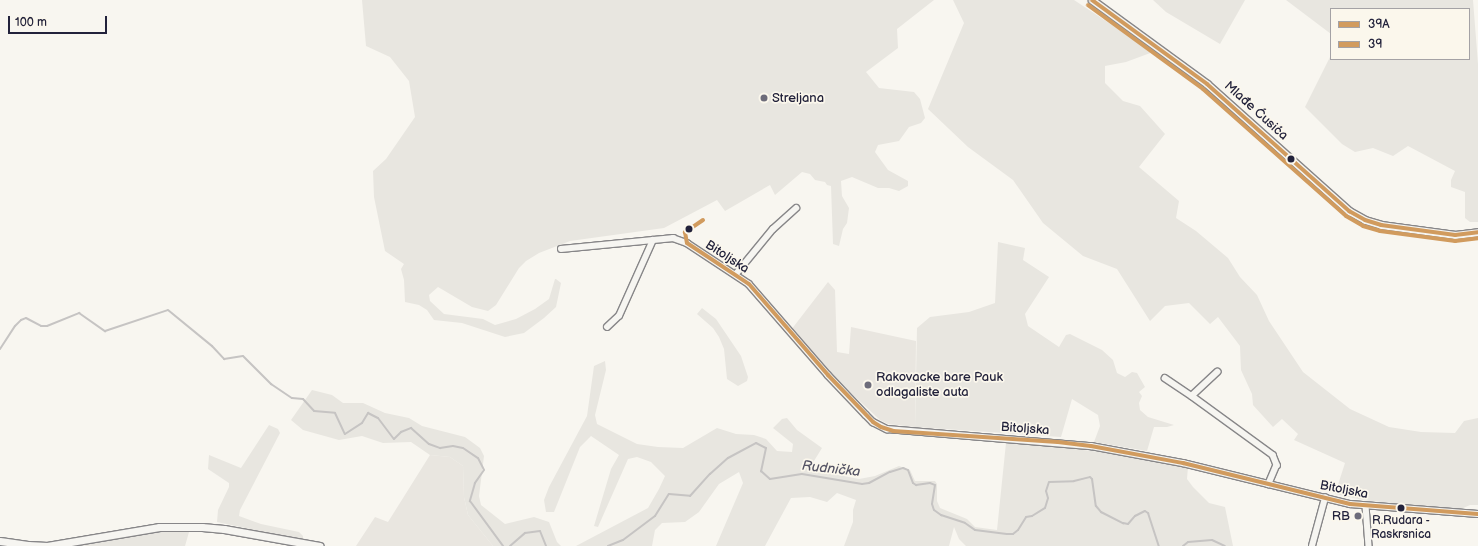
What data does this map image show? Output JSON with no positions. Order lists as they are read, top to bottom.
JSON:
{
  "streets": {
    "street": ["Mlađe Ćusića", "Bitoljska"]
  },
  "water": ["Rudnička"],
  "places": [
    "Streljana",
    "Rakovacke bare Pauk odlagaliste auta",
    "R.Rudara - Raskrsnica",
    "RB"
  ],
  "lines": ["transit line 39A", "transit line 39"],
  "legend": ["39A", "39"],
  "scale_bar": "100 m"
}
